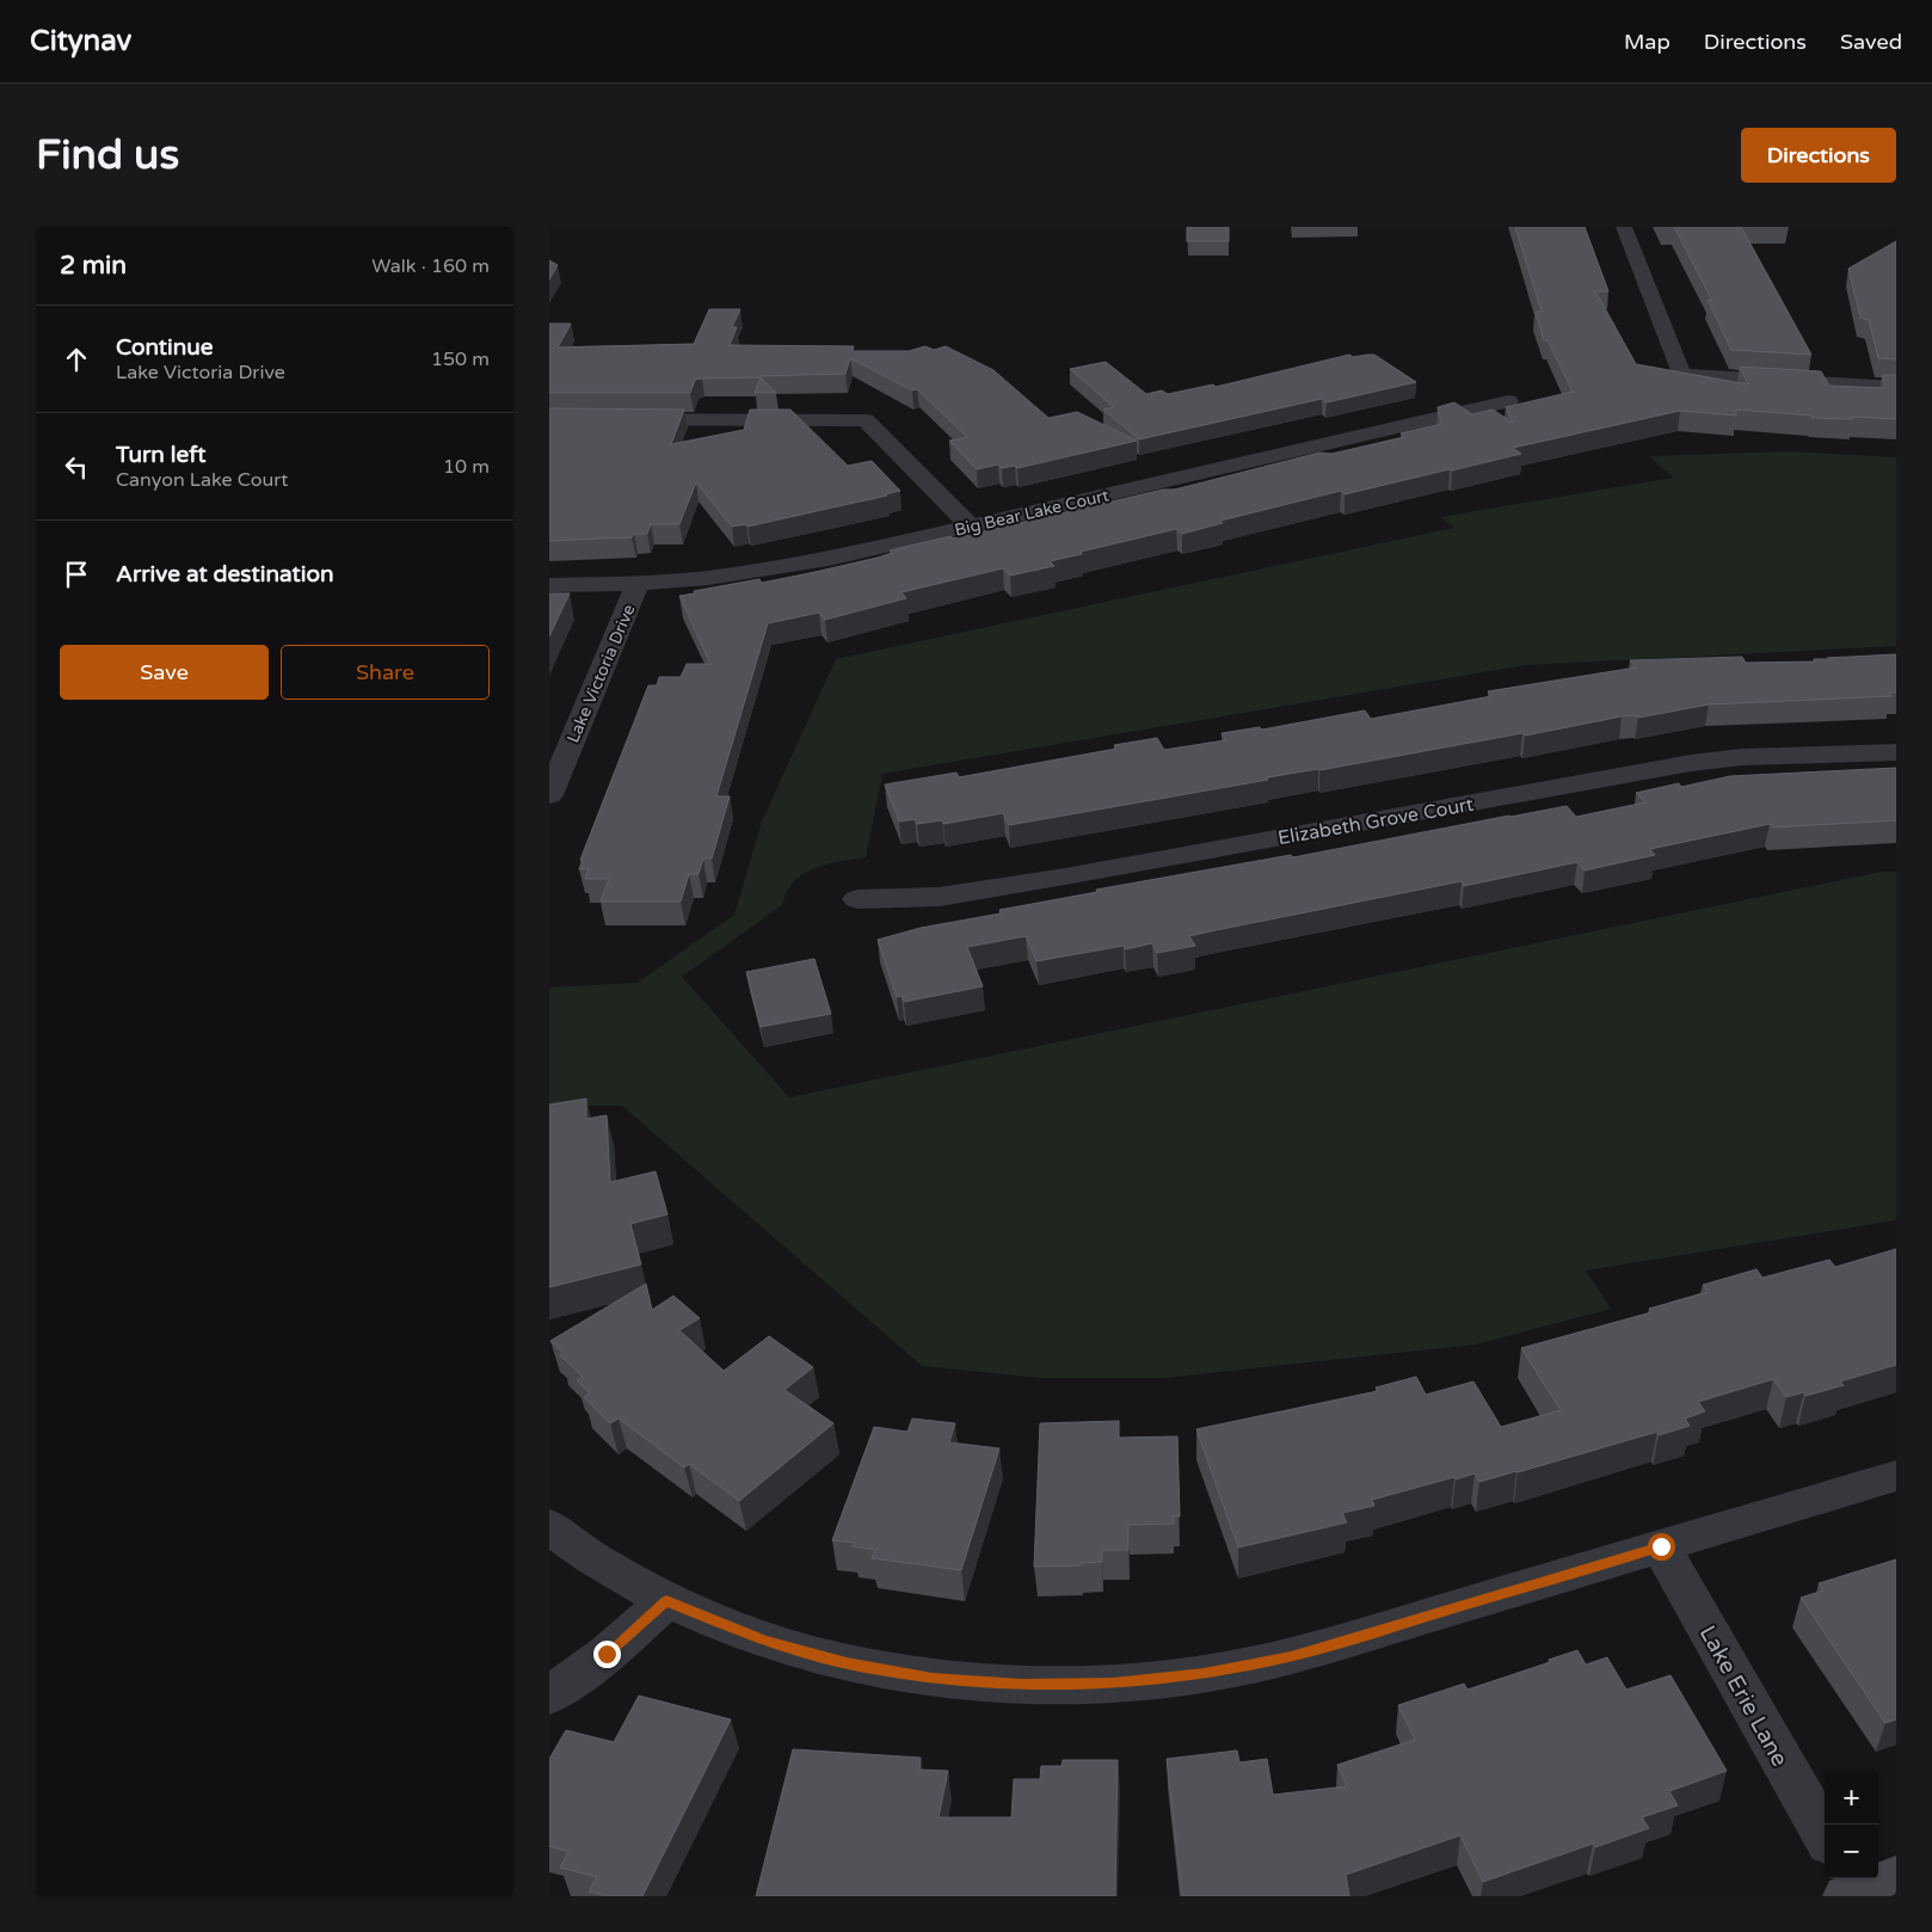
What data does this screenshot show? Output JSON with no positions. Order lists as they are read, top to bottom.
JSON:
{
  "streets": {
    "street": [
      "Big Bear Lake Court",
      "Lake Victoria Drive",
      "Elizabeth Grove Court",
      "Lake Erie Lane"
    ]
  },
  "crossings": [
    ["Big Bear Lake Court", "Lake Victoria Drive"]
  ],
  "page": {
    "header": "Citynav",
    "nav": ["Map", "Directions", "Saved"],
    "buttons": [
      "Directions",
      ["Save", "Share"]
    ],
    "title": "Find us",
    "heading": ["2 min", "Walk · 160 m"],
    "list": [
      ["Continue", "Lake Victoria Drive", "150 m"],
      ["Turn left", "Canyon Lake Court", "10 m"],
      "Arrive at destination"
    ],
    "map_buttons": ["+", "−"]
  }
}
